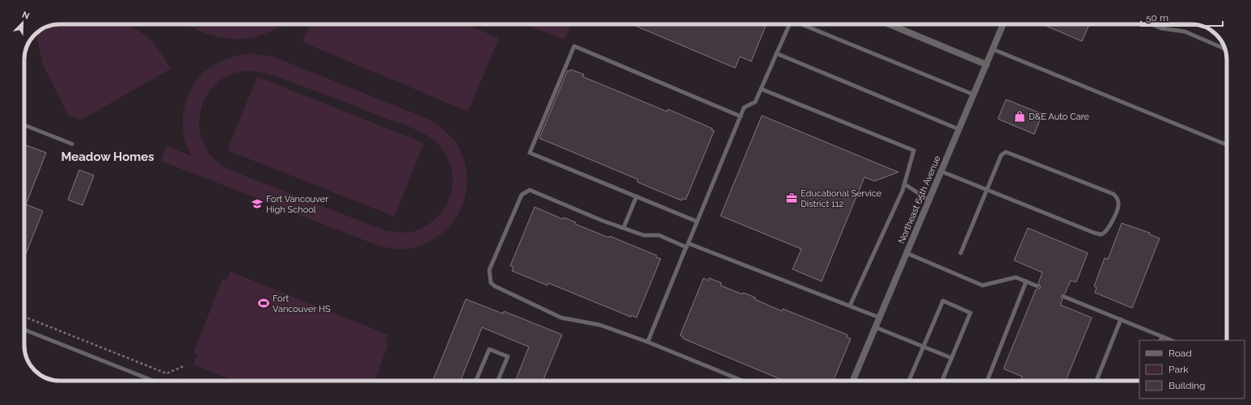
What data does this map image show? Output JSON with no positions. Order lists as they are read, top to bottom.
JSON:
{
  "streets": {
    "street": ["Northeast 65th Avenue"]
  },
  "districts": ["Meadow Homes"],
  "places": {
    "shop": ["D&E Auto Care"],
    "office": ["Educational Service District 112"],
    "school or university": ["Fort Vancouver High School"],
    "sports": ["Fort Vancouver HS"]
  },
  "legend": ["Road", "Park", "Building"],
  "scale_bar": "50 m",
  "north": "top right"
}
